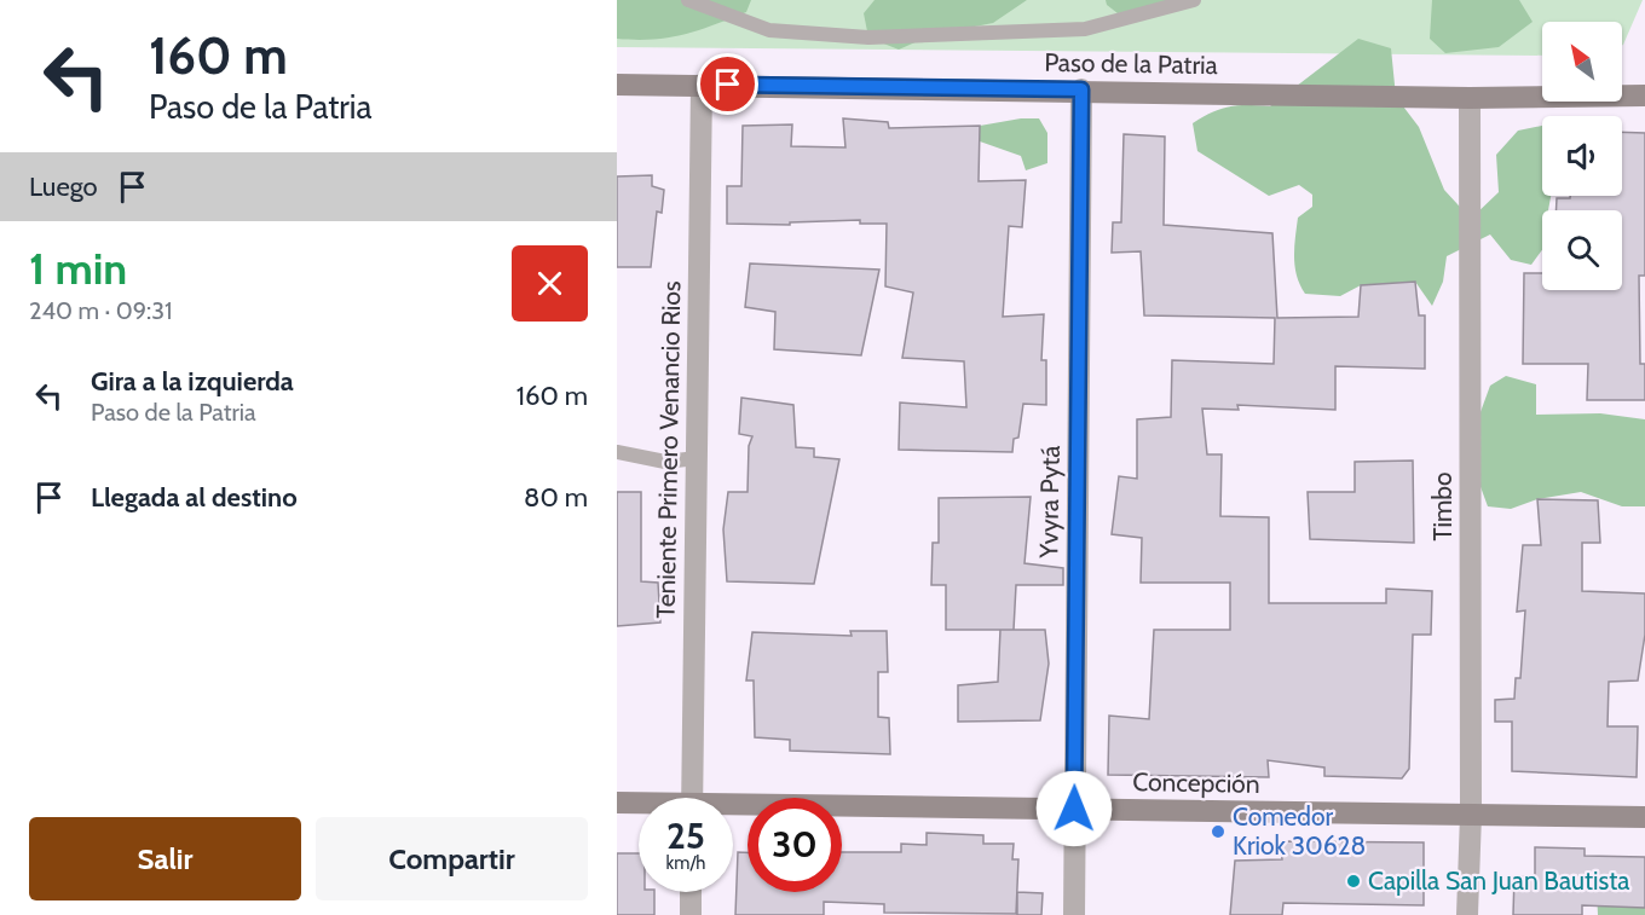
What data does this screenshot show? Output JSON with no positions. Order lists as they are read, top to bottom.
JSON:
{
  "streets": {
    "street": [
      "Paso de la Patria",
      "Teniente Primero Venancio Rios",
      "Yvyra Pytá",
      "Timbo",
      "Concepción"
    ]
  },
  "crossings": [
    ["Paso de la Patria", "Teniente Primero Venancio Rios"],
    ["Paso de la Patria", "Yvyra Pytá"],
    ["Paso de la Patria", "Timbo"],
    ["Yvyra Pytá", "Concepción"],
    ["Timbo", "Concepción"]
  ],
  "places": ["Comedor Kriok 30628", "Capilla San Juan Bautista"],
  "north": "top left",
  "page": {
    "turn": ["160 m", "Paso de la Patria"],
    "then": "Luego",
    "heading": ["1 min", "240 m · 09:31"],
    "list": [
      {
        "name": "Gira a la izquierda",
        "note": "Paso de la Patria",
        "value": "160 m"
      },
      {
        "name": "Llegada al destino",
        "value": "80 m"
      }
    ],
    "speed": "25 km/h",
    "limit": "30",
    "buttons": ["Salir", "Compartir"]
  }
}
